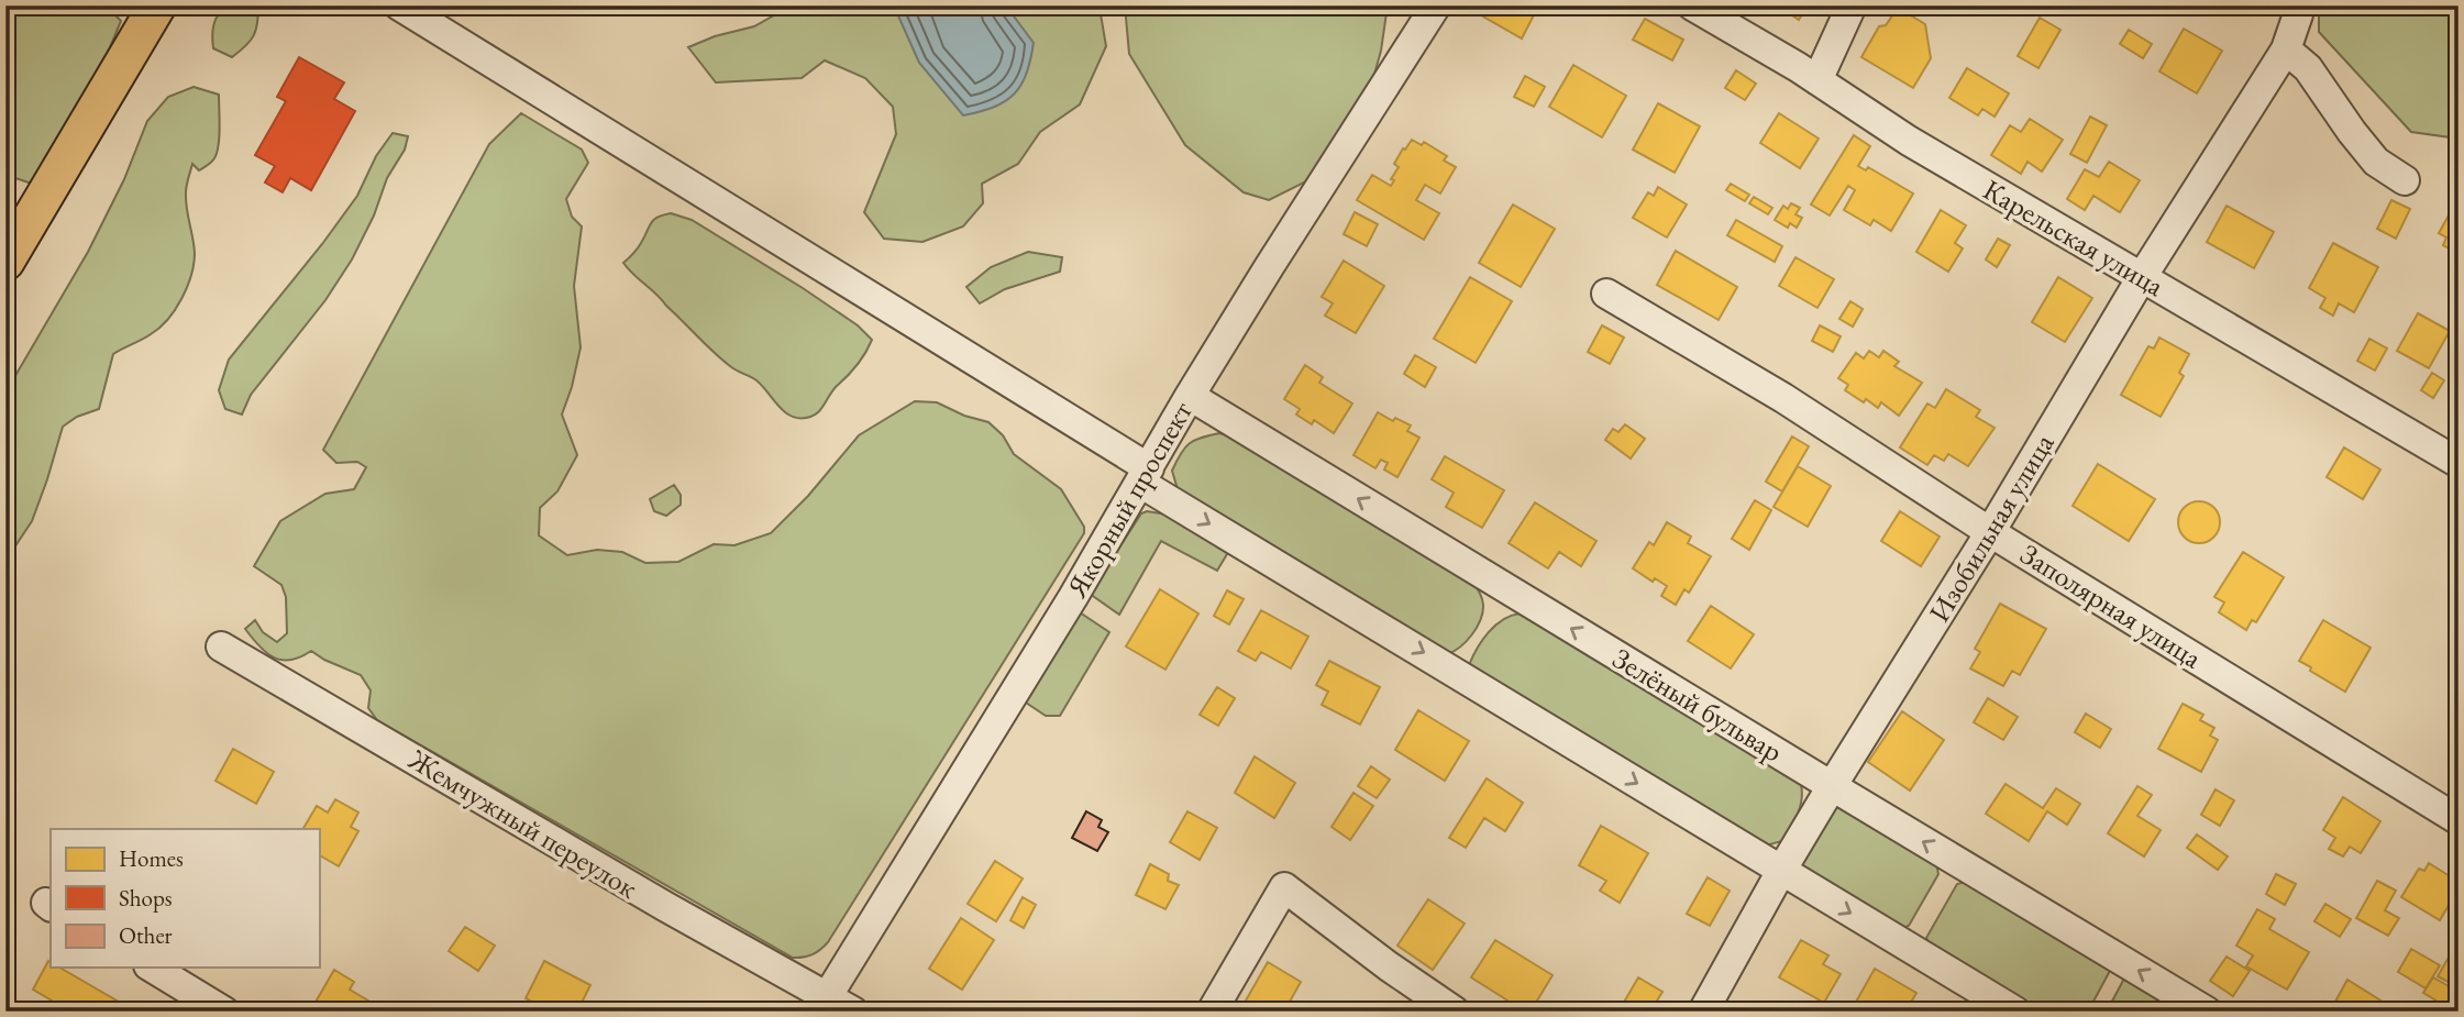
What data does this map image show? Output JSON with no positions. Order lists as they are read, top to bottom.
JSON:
{
  "streets": {
    "street": [
      "Карельская улица",
      "Якорный проспект",
      "Изобильная улица",
      "Заполярная улица",
      "Зелёный бульвар",
      "Жемчужный переулок"
    ]
  },
  "crossings": [
    ["Карельская улица", "Изобильная улица"],
    ["Якорный проспект", "Зелёный бульвар"],
    ["Якорный проспект", "Жемчужный переулок"],
    ["Изобильная улица", "Заполярная улица"],
    ["Изобильная улица", "Зелёный бульвар"]
  ],
  "legend": ["Homes", "Shops", "Other"]
}
